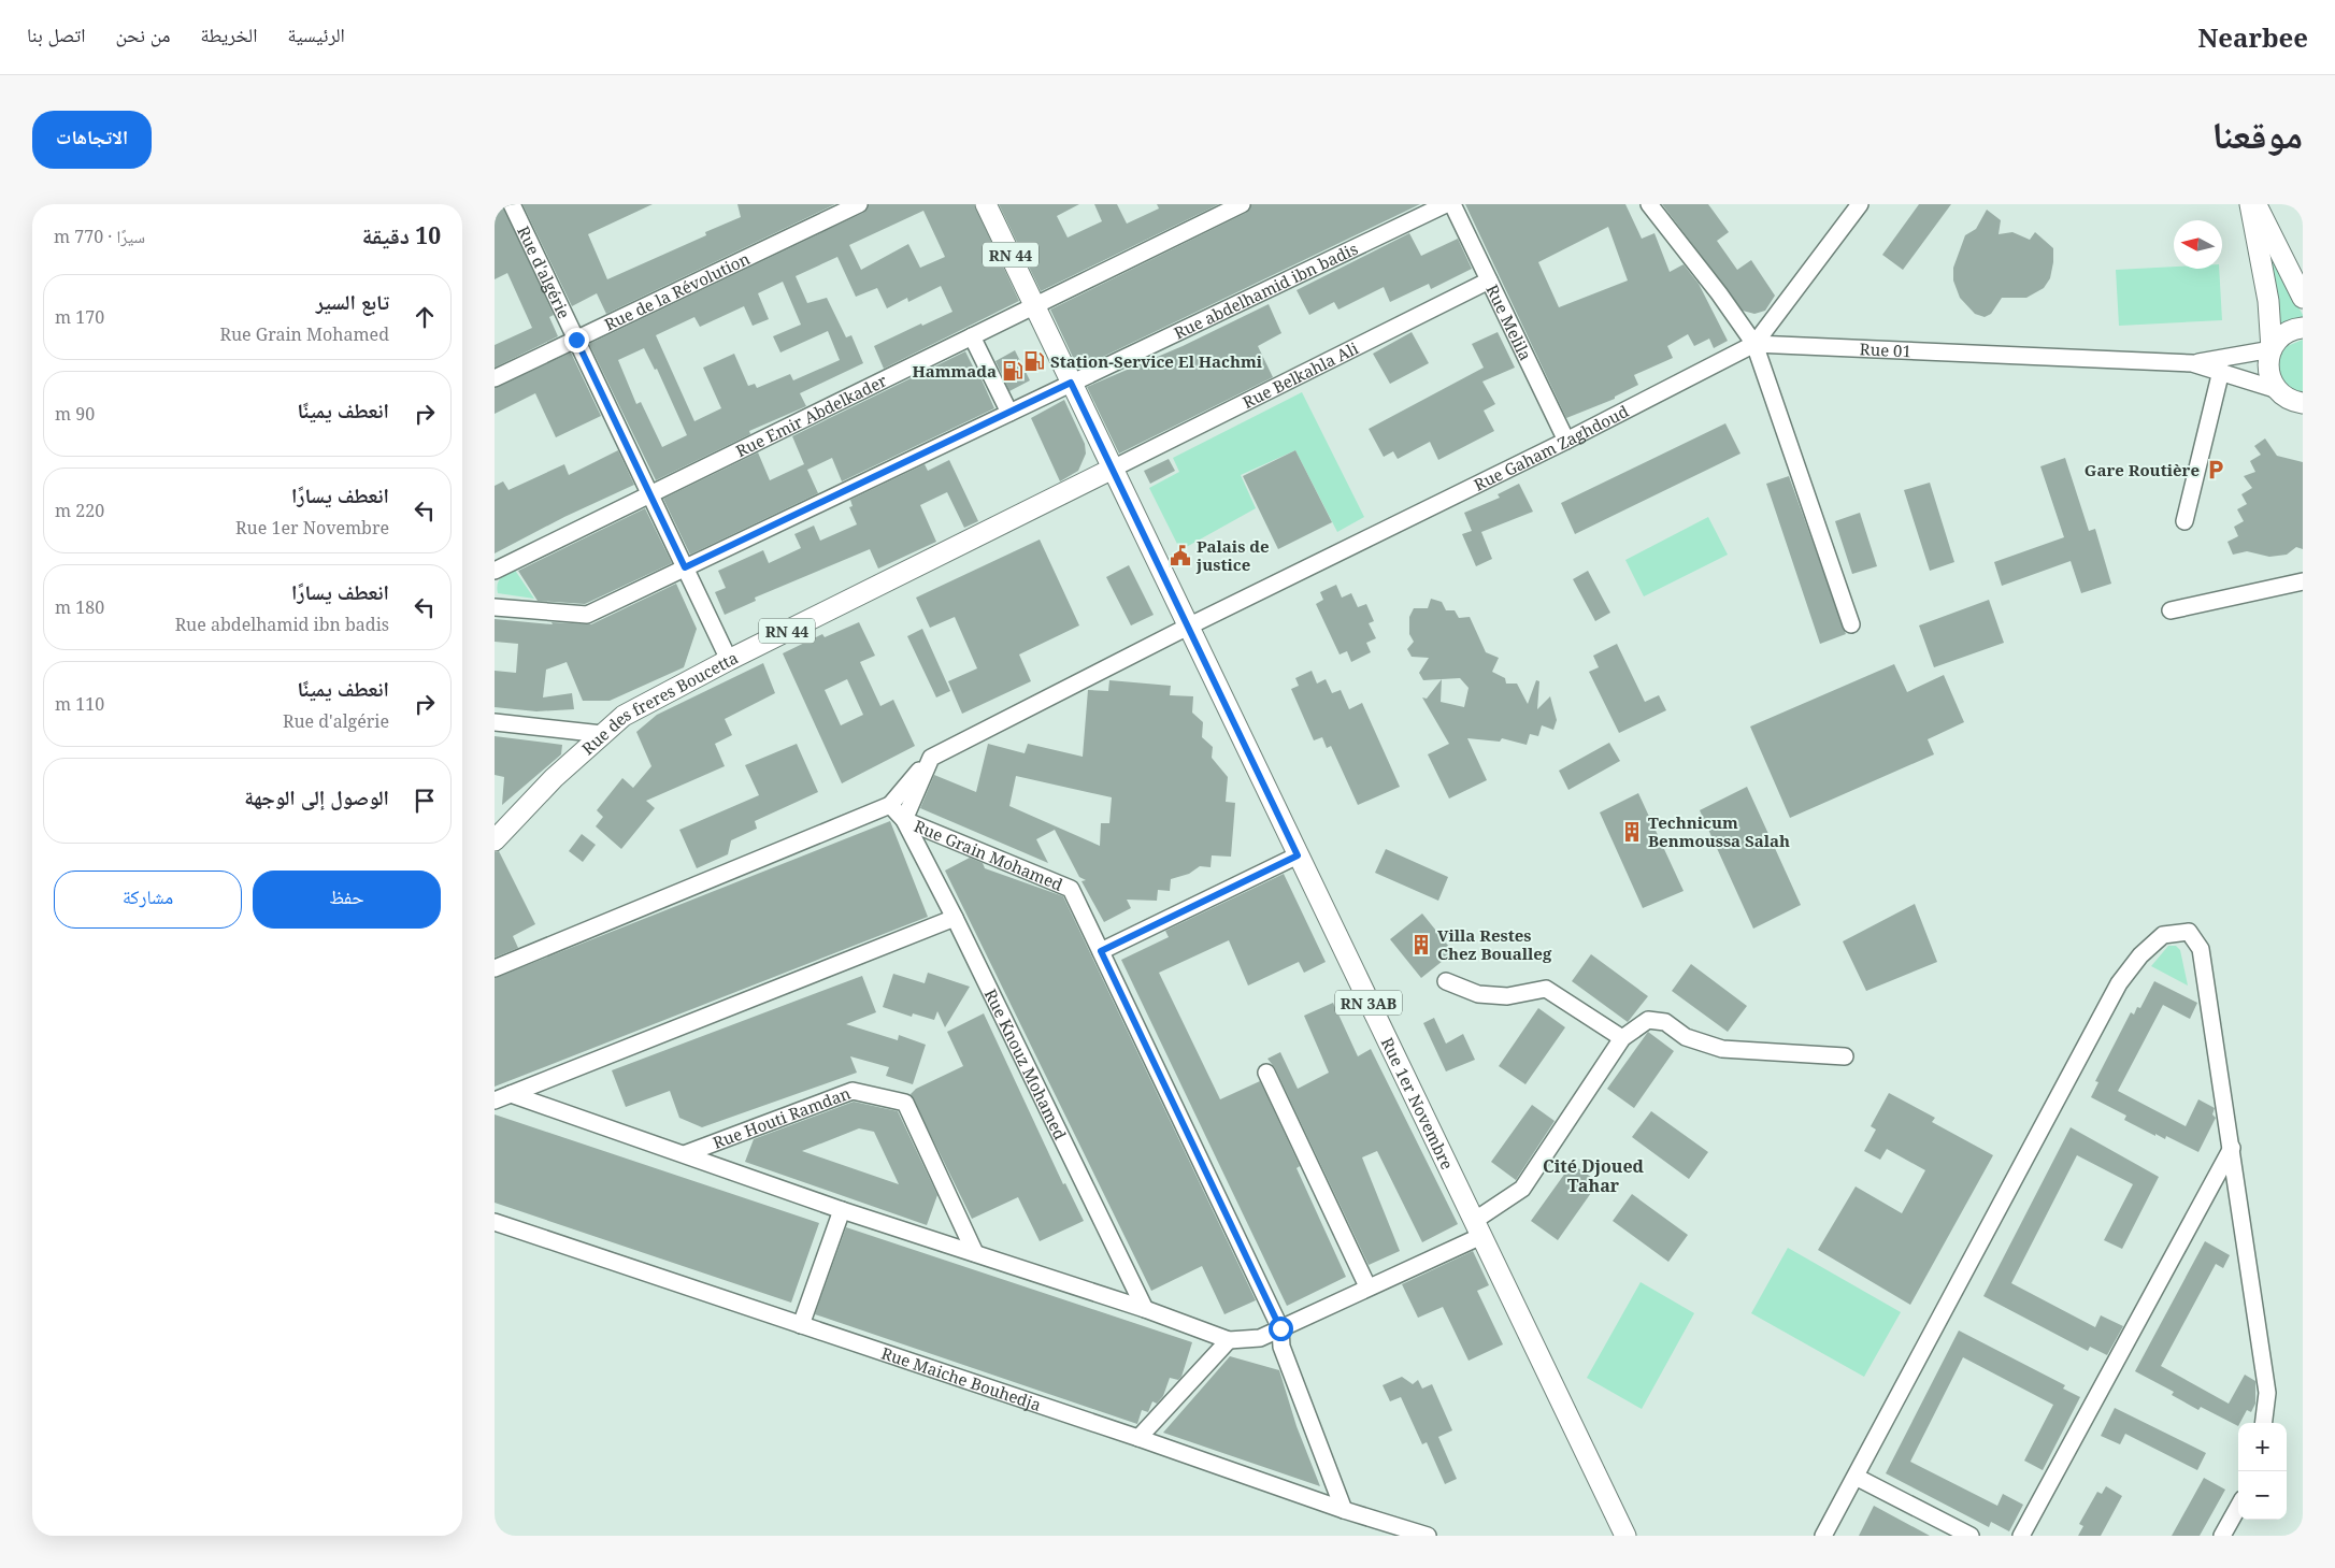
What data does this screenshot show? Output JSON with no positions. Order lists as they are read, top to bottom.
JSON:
{
  "streets": {
    "main road": [
      "RN 44",
      "Rue des freres Boucetta",
      "RN 3AB",
      "Rue 1er Novembre"
    ],
    "street": [
      "Rue d'algérie",
      "Rue abdelhamid ibn badis",
      "Rue de la Révolution",
      "Rue Melila",
      "Rue 01",
      "Rue Belkahla Ali",
      "Rue Emir Abdelkader",
      "Rue Gaham Zaghdoud",
      "Rue Grain Mohamed",
      "Rue Knouz Mohamed",
      "Rue Houti Ramdan",
      "Rue Maiche Bouhedja"
    ]
  },
  "crossings": [
    ["Rue d'algérie", "Rue abdelhamid ibn badis"],
    ["Rue d'algérie", "Rue de la Révolution"],
    ["Rue d'algérie", "Rue Emir Abdelkader"],
    ["Rue d'algérie", "Rue des freres Boucetta"],
    ["Rue abdelhamid ibn badis", "Rue 1er Novembre"],
    ["Rue Melila", "Rue Belkahla Ali"],
    ["Rue Melila", "Rue Gaham Zaghdoud"],
    ["Rue 01", "Rue Gaham Zaghdoud"],
    ["Rue Belkahla Ali", "Rue des freres Boucetta"],
    ["Rue Belkahla Ali", "Rue 1er Novembre"],
    ["Rue Emir Abdelkader", "Rue 1er Novembre"],
    ["Rue Gaham Zaghdoud", "Rue 1er Novembre"],
    ["Rue des freres Boucetta", "Rue 1er Novembre"],
    ["Rue Grain Mohamed", "Rue Knouz Mohamed"],
    ["Rue Grain Mohamed", "Rue Maiche Bouhedja"]
  ],
  "districts": ["Cité Djoued Tahar"],
  "places": {
    "fuel station": ["Station-Service El Hachmi", "Hammada"],
    "parking": ["Gare Routière"],
    "public building": ["Palais de justice"],
    "building": ["Technicum Benmoussa Salah", "Villa Restes Chez Boualleg"]
  },
  "north": "left",
  "page": {
    "header": "Nearbee",
    "nav": [
      "الرئيسية",
      "الخريطة",
      "من نحن",
      "اتصل بنا"
    ],
    "title": "موقعنا",
    "buttons": [
      "الاتجاهات",
      ["حفظ", "مشاركة"]
    ],
    "heading": ["10 دقيقة", "سيرًا · 770 m"],
    "list": [
      ["تابع السير", "Rue Grain Mohamed", "170 m"],
      ["انعطف يمينًا", "90 m"],
      ["انعطف يسارًا", "Rue 1er Novembre", "220 m"],
      ["انعطف يسارًا", "Rue abdelhamid ibn badis", "180 m"],
      ["انعطف يمينًا", "Rue d'algérie", "110 m"],
      "الوصول إلى الوجهة"
    ],
    "map_buttons": ["+", "−"]
  }
}
